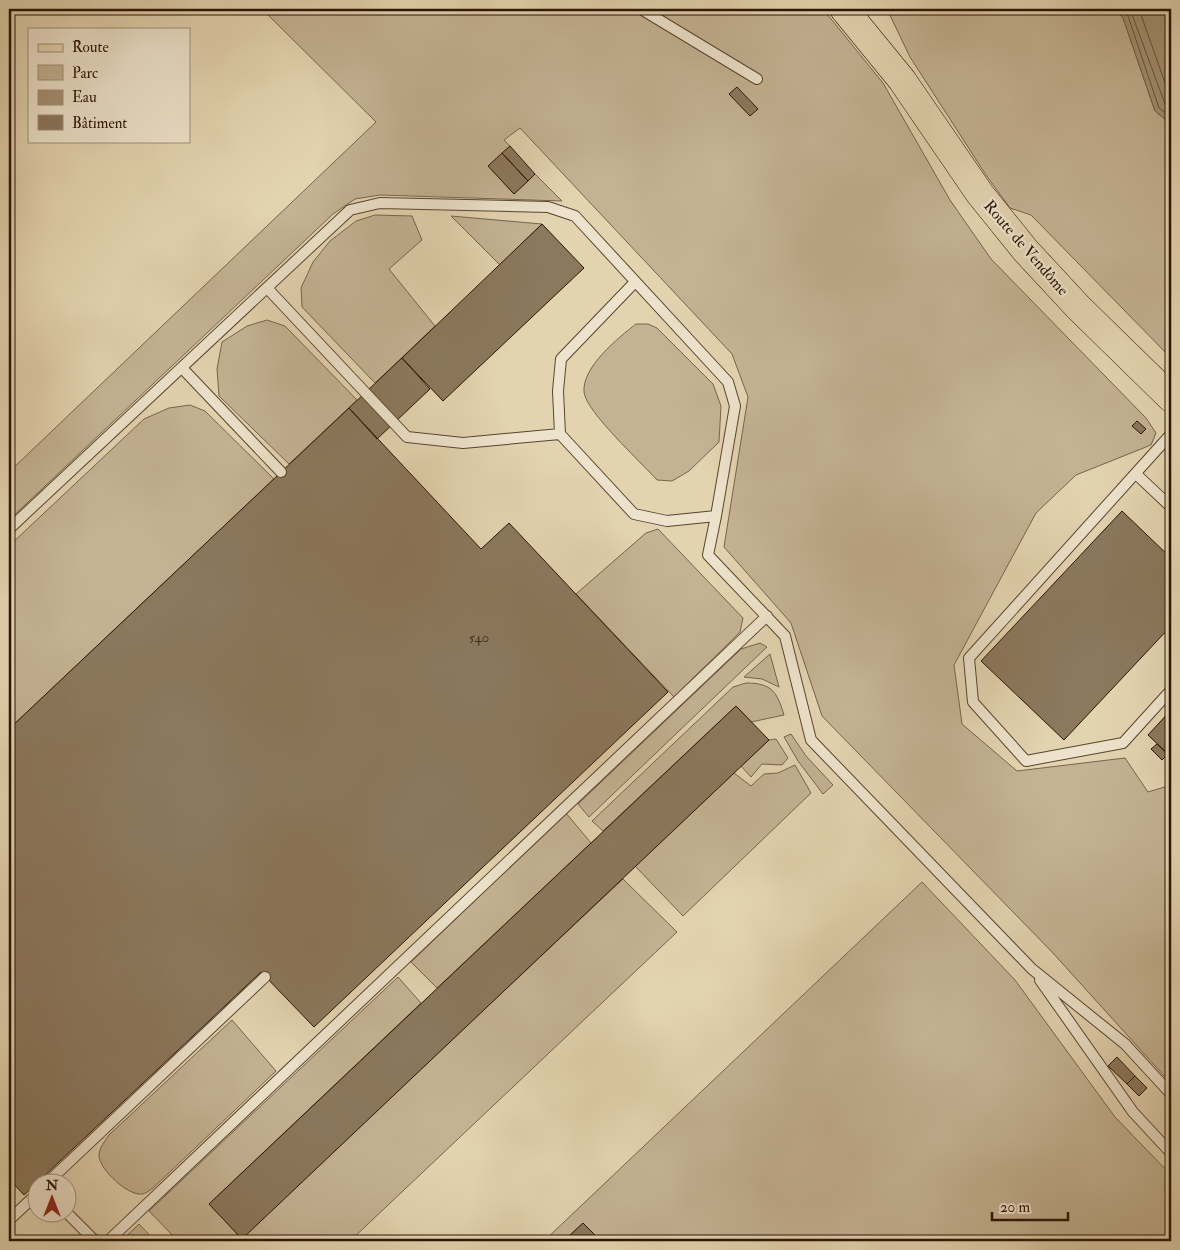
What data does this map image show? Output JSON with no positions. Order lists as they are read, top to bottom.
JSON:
{
  "streets": {
    "main road": ["Route de Vendôme"]
  },
  "house_numbers": ["540"],
  "legend": [
    "Route",
    "Parc",
    "Eau",
    "Bâtiment"
  ],
  "scale_bar": "20 m",
  "north": "top"
}
